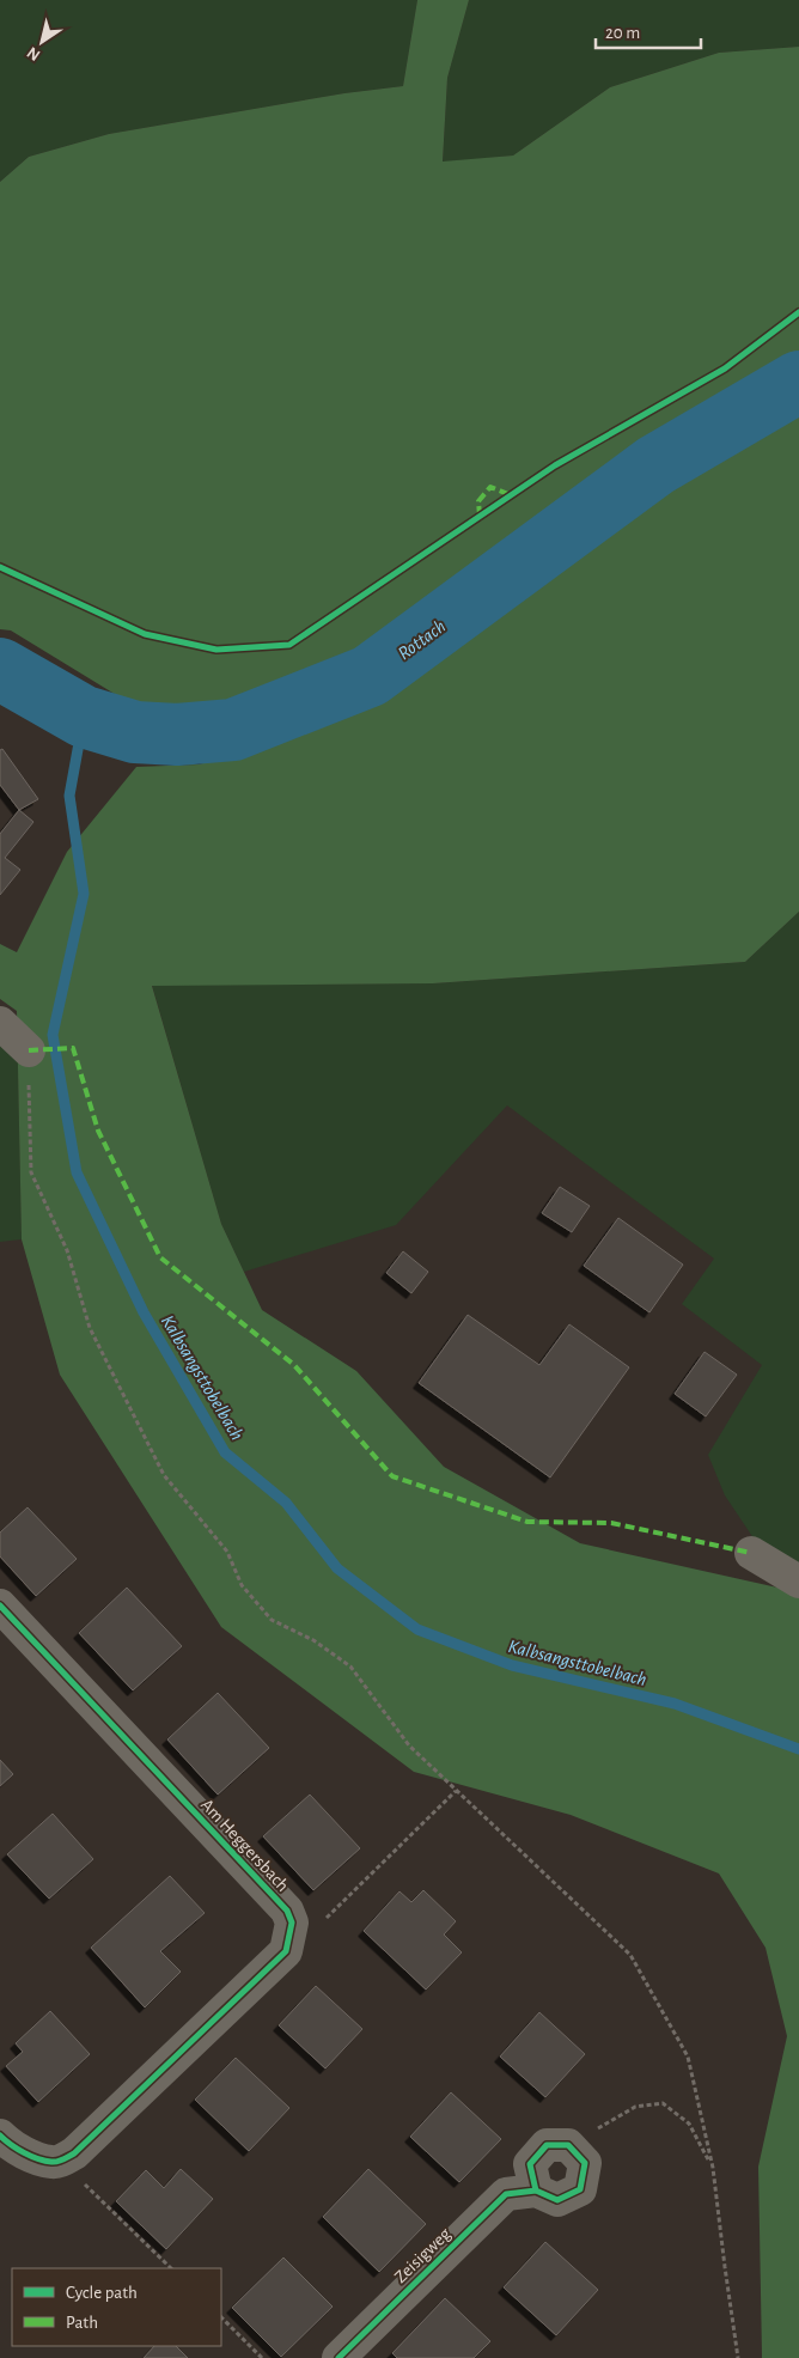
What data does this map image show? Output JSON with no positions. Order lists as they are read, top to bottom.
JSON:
{
  "streets": {
    "street": ["Am Heggersbach", "Zeisigweg"]
  },
  "water": ["Rottach", "Kalbsangsttobelbach"],
  "legend": ["Cycle path", "Path"],
  "scale_bar": "20 m",
  "north": "bottom left"
}
